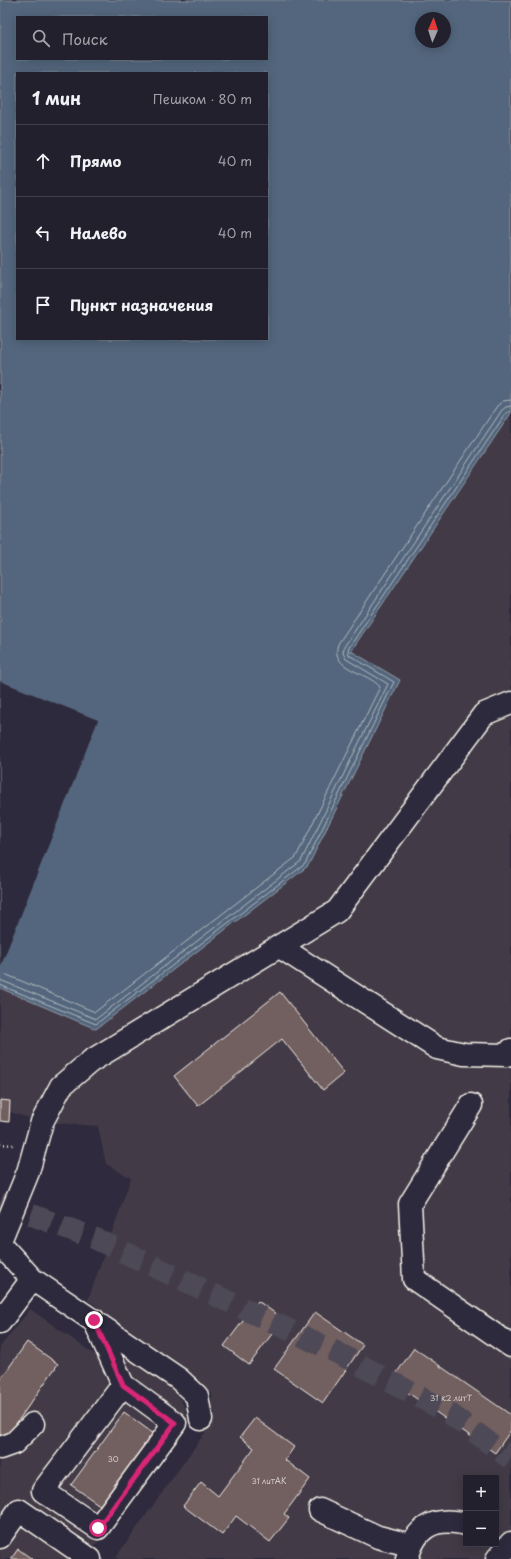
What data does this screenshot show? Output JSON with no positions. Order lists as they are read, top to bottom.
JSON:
{
  "house_numbers": ["31 к2 литТ", "30", "31 литАК"],
  "north": "top",
  "page": {
    "search": "Поиск",
    "heading": ["1 мин", "Пешком · 80 m"],
    "list": [
      ["Прямо", "40 m"],
      ["Налево", "40 m"],
      "Пункт назначения"
    ],
    "map_buttons": ["+", "−"]
  }
}
